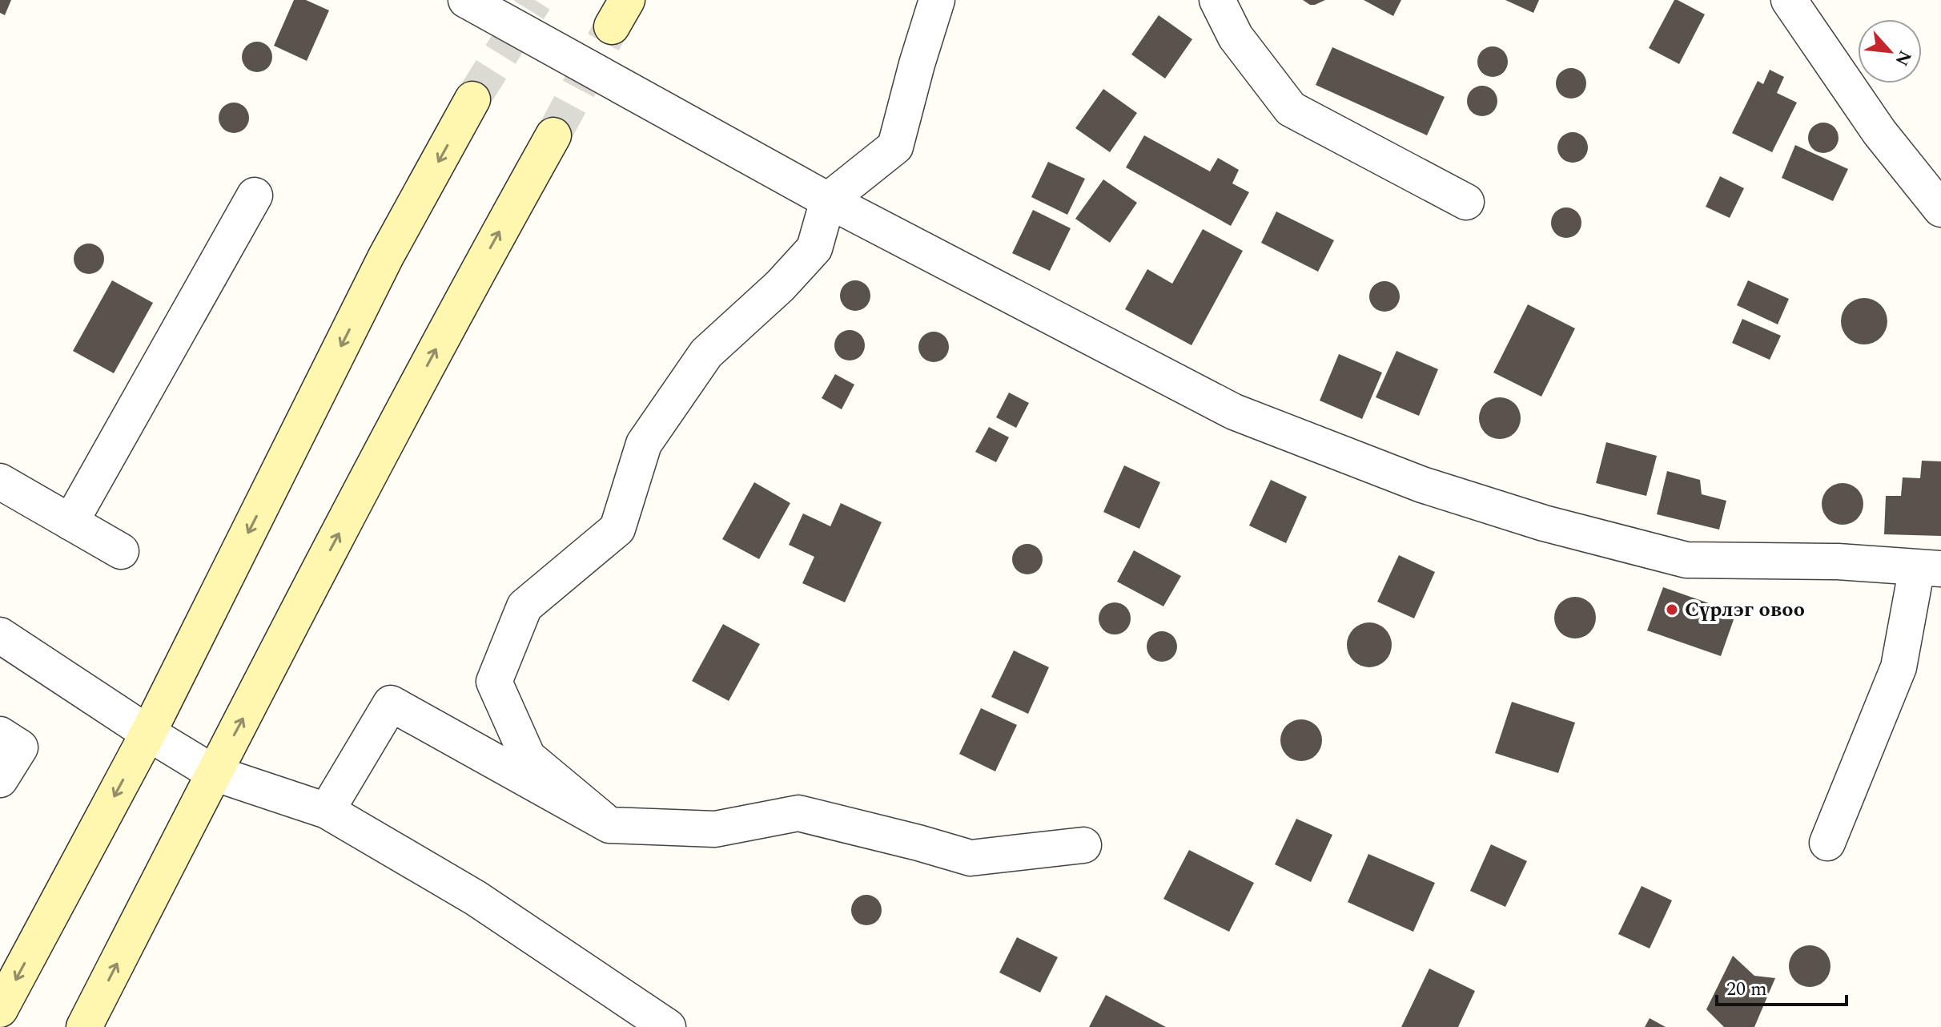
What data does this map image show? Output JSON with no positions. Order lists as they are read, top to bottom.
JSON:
{
  "places": ["Сүрлэг овоо"],
  "scale_bar": "20 m",
  "north": "bottom right"
}
